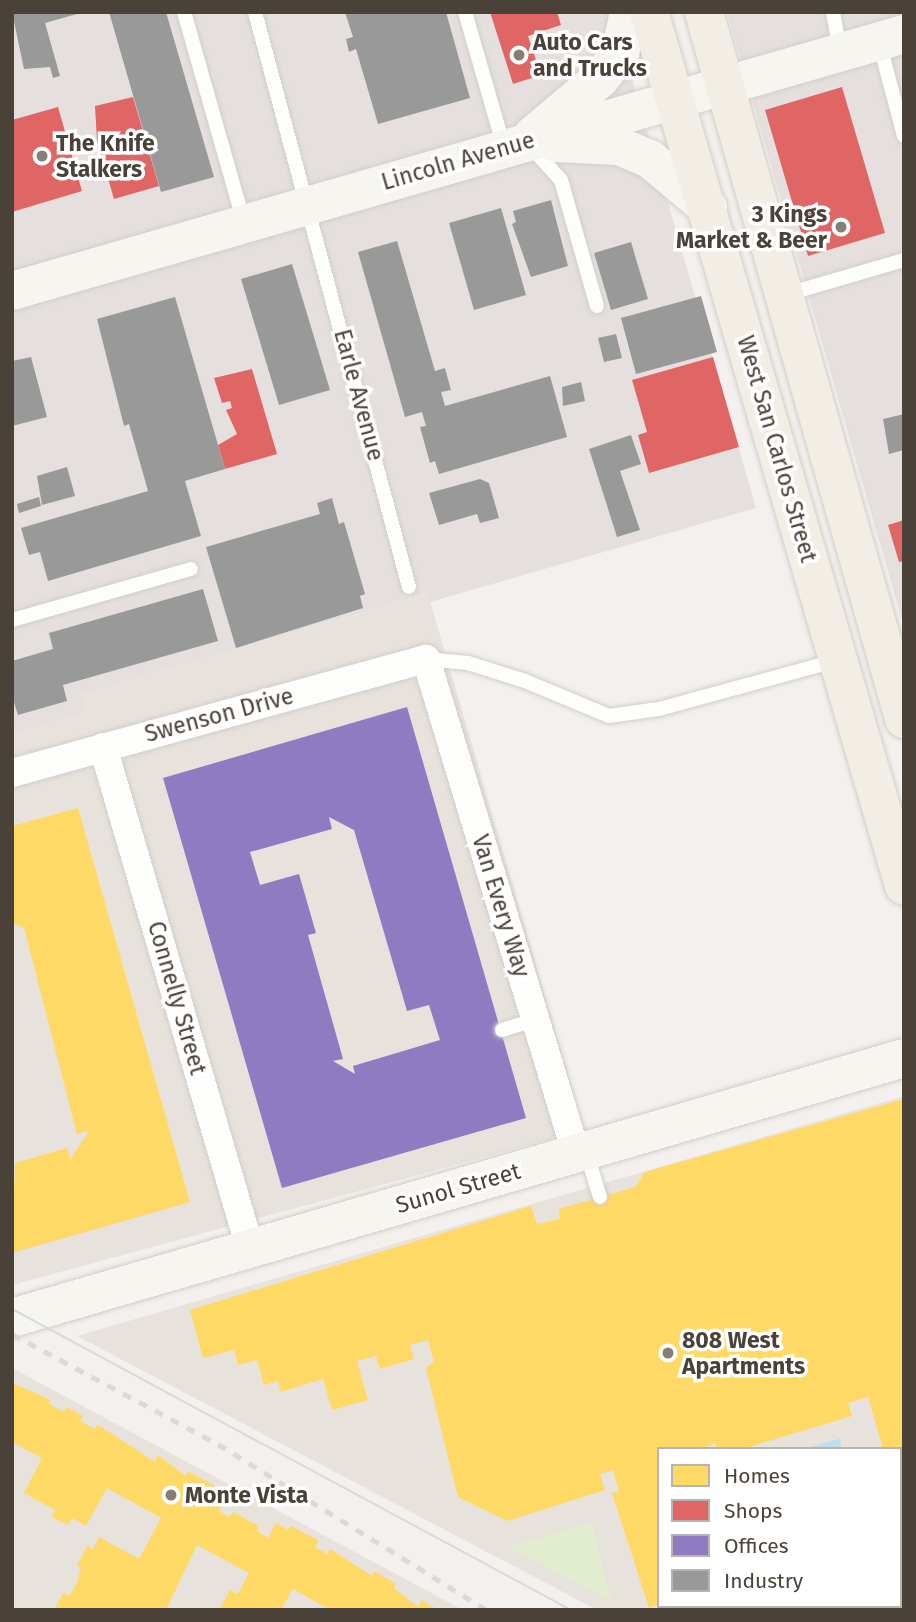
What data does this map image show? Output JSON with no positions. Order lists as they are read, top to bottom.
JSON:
{
  "streets": {
    "main road": ["Lincoln Avenue", "West San Carlos Street", "Sunol Street"],
    "street": ["Swenson Drive", "Van Every Way", "Connelly Street"],
    "lane": ["Earle Avenue"]
  },
  "crossings": [
    ["Lincoln Avenue", "Earle Avenue"],
    ["Lincoln Avenue", "West San Carlos Street"],
    ["Swenson Drive", "Van Every Way"],
    ["Swenson Drive", "Connelly Street"],
    ["Van Every Way", "Sunol Street"],
    ["Connelly Street", "Sunol Street"]
  ],
  "places": [
    "Auto Cars and Trucks",
    "The Knife Stalkers",
    "3 Kings Market & Beer",
    "808 West Apartments",
    "Monte Vista"
  ],
  "legend": [
    "Homes",
    "Shops",
    "Offices",
    "Industry"
  ]
}
